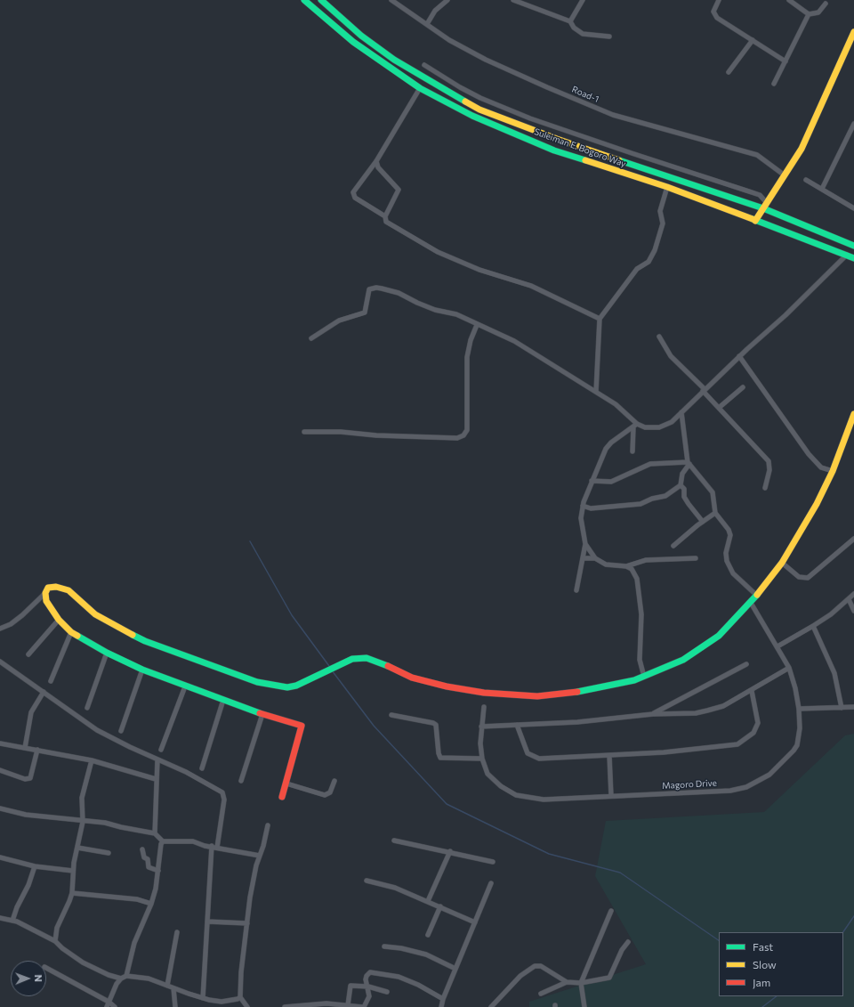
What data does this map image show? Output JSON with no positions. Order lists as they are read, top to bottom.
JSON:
{
  "streets": {
    "street": ["Road-1", "Suleiman E. Bogoro Way", "Magoro Drive"]
  },
  "legend": ["Fast", "Slow", "Jam"],
  "north": "right"
}
